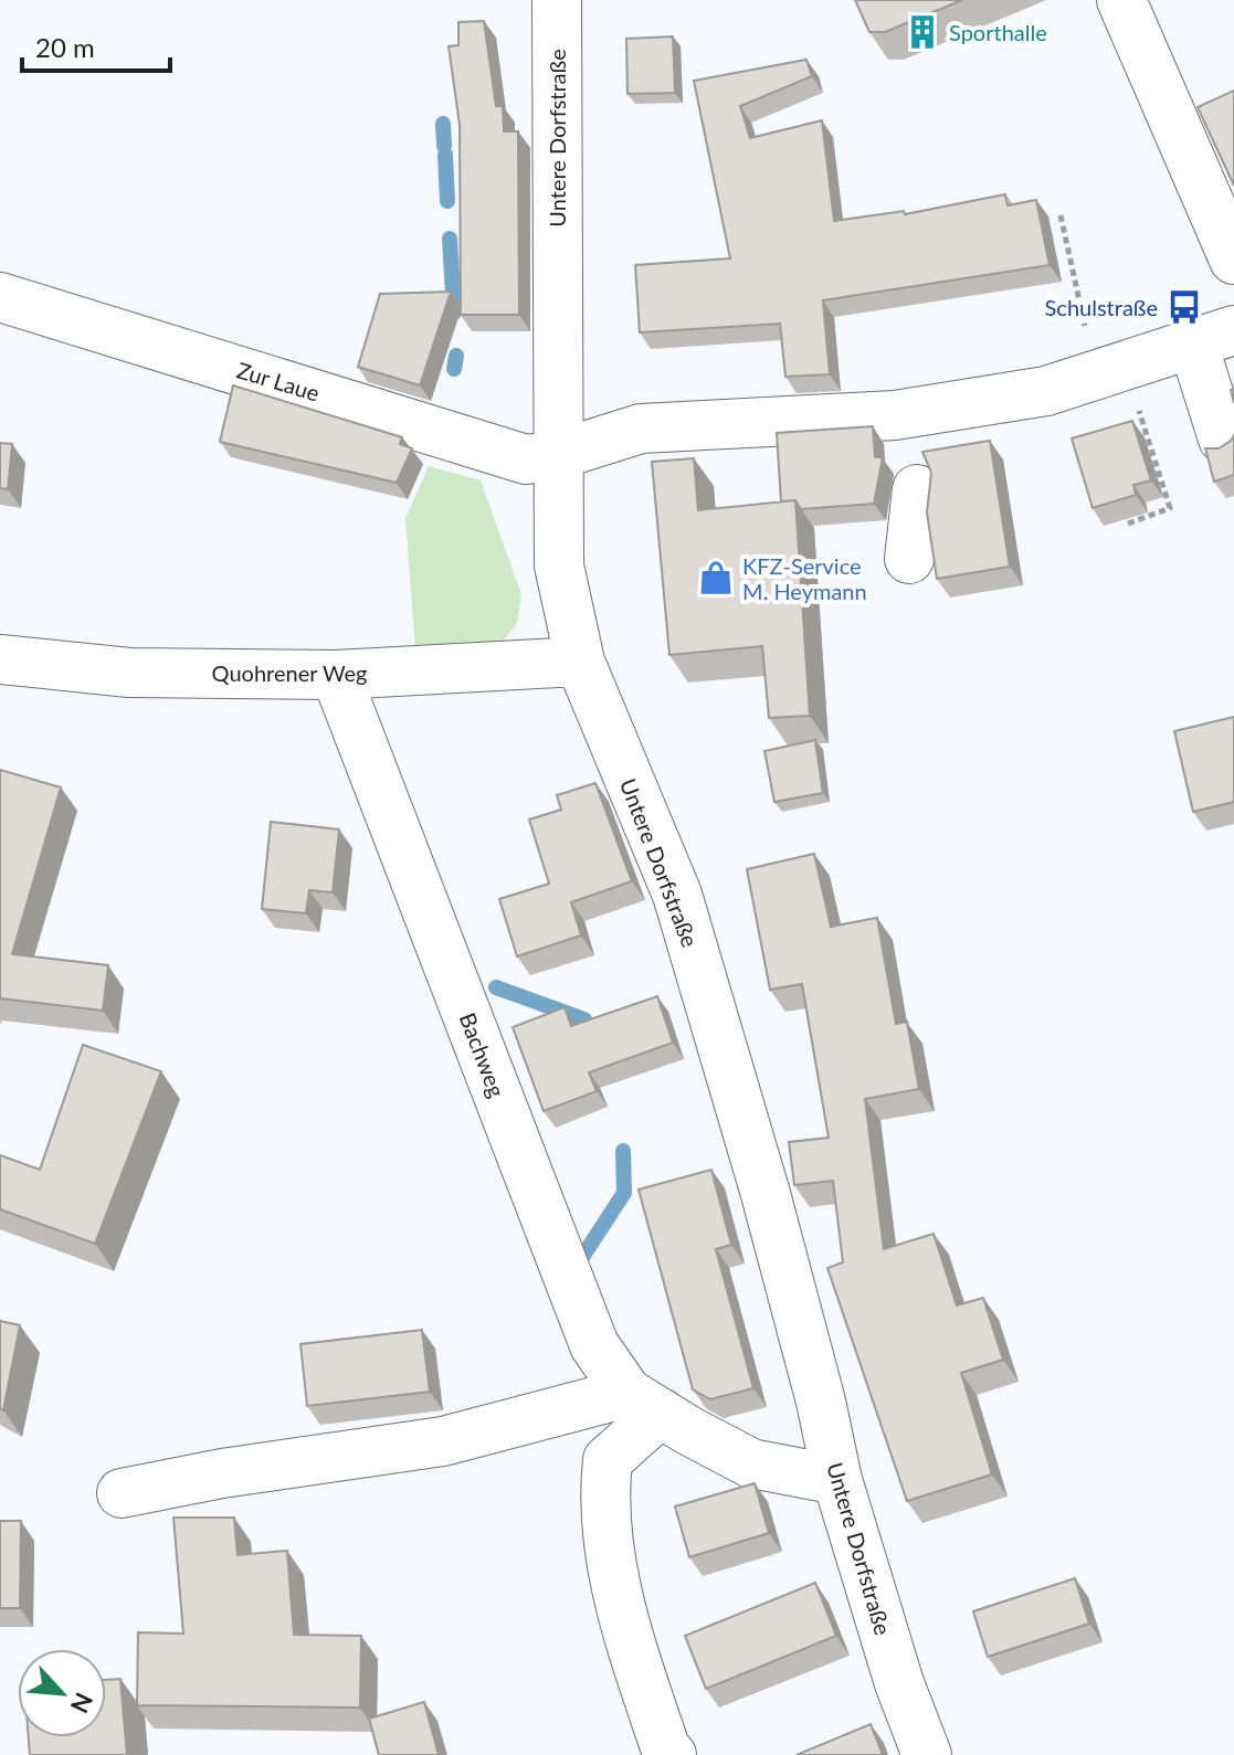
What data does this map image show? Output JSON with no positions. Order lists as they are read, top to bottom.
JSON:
{
  "streets": {
    "street": [
      "Untere Dorfstraße",
      "Zur Laue",
      "Quohrener Weg",
      "Bachweg"
    ]
  },
  "crossings": [
    ["Untere Dorfstraße", "Zur Laue"],
    ["Untere Dorfstraße", "Quohrener Weg"],
    ["Untere Dorfstraße", "Bachweg"],
    ["Quohrener Weg", "Bachweg"]
  ],
  "places": {
    "building": ["Sporthalle"],
    "bus stop": ["Schulstraße"],
    "shop": ["KFZ-Service M. Heymann"]
  },
  "scale_bar": "20 m",
  "north": "bottom right"
}
